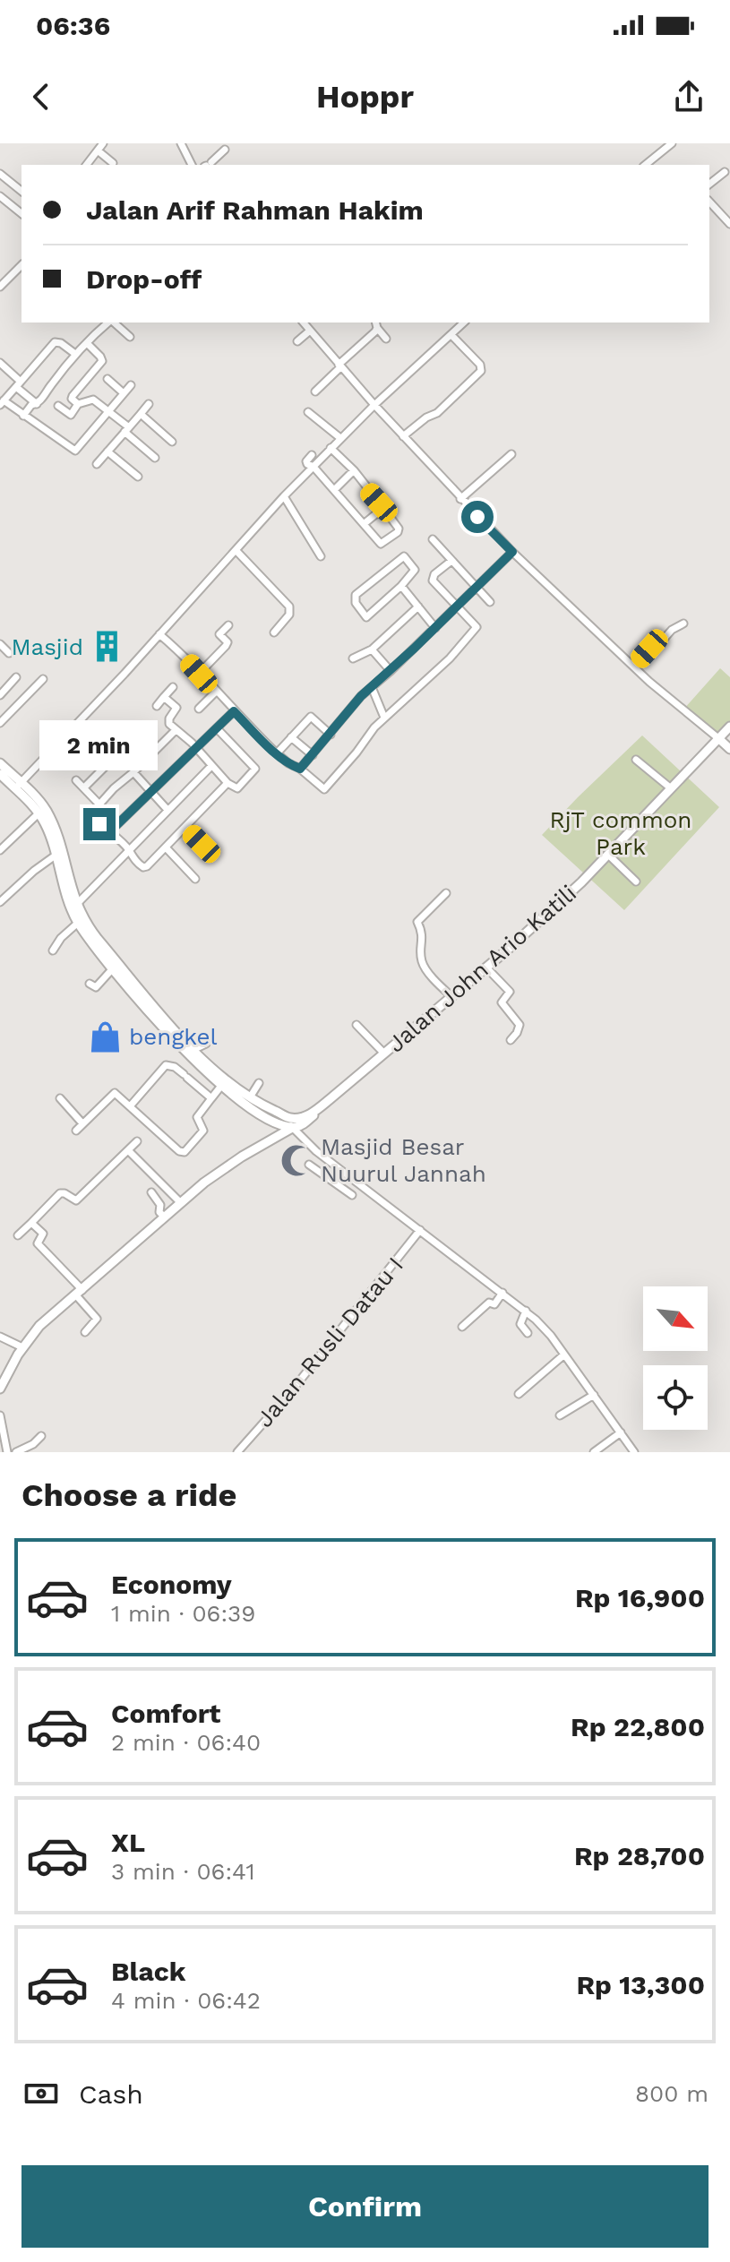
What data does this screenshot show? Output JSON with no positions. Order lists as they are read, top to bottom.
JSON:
{
  "streets": {
    "main road": ["Jalan John Ario Katili"],
    "street": ["Jalan Rusli Datau I"]
  },
  "parks": ["RjT common Park"],
  "places": {
    "building": ["Masjid"],
    "shop": ["bengkel"],
    "mosque": ["Masjid Besar Nuurul Jannah"]
  },
  "north": "bottom right",
  "page": {
    "status": "06:36",
    "header": "Hoppr",
    "banner": ["Jalan Arif Rahman Hakim", "Drop-off"],
    "bubble": "2 min",
    "heading": "Choose a ride",
    "list": [
      {
        "name": "Economy",
        "note": "1 min · 06:39",
        "value": "Rp 16,900"
      },
      {
        "name": "Comfort",
        "note": "2 min · 06:40",
        "value": "Rp 22,800"
      },
      {
        "name": "XL",
        "note": "3 min · 06:41",
        "value": "Rp 28,700"
      },
      {
        "name": "Black",
        "note": "4 min · 06:42",
        "value": "Rp 13,300"
      }
    ],
    "pay": ["Cash", "800 m"],
    "buttons": "Confirm"
  }
}
